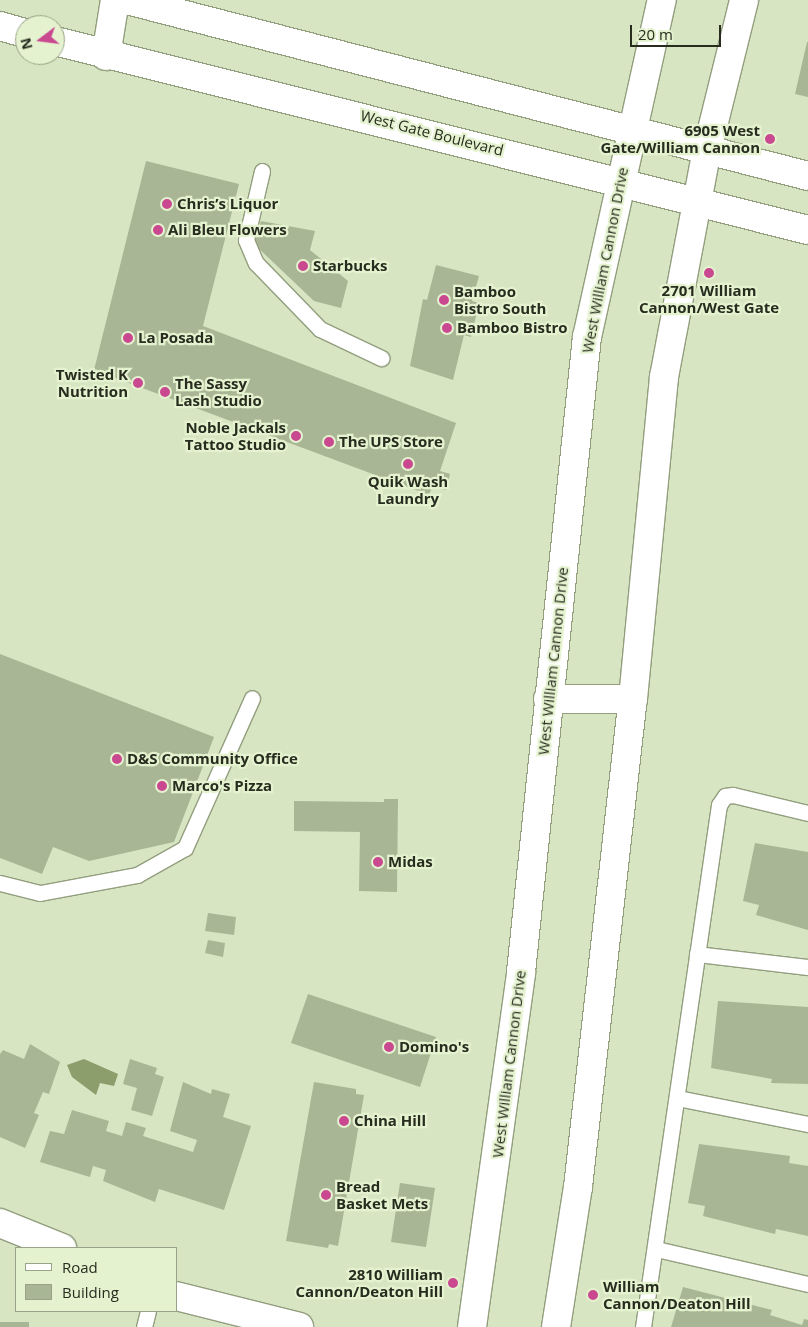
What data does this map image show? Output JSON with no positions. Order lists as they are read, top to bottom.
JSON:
{
  "streets": {
    "main road": ["West Gate Boulevard", "West William Cannon Drive"]
  },
  "crossings": [
    ["West Gate Boulevard", "West William Cannon Drive"]
  ],
  "places": [
    "6905 West Gate/William Cannon",
    "Chris’s Liquor",
    "Ali Bleu Flowers",
    "Starbucks",
    "2701 William Cannon/West Gate",
    "Bamboo Bistro South",
    "Bamboo Bistro",
    "La Posada",
    "Twisted K Nutrition",
    "The Sassy Lash Studio",
    "Noble Jackals Tattoo Studio",
    "The UPS Store",
    "Quik Wash Laundry",
    "D&S Community Office",
    "Marco's Pizza",
    "Midas",
    "Domino's",
    "China Hill",
    "Bread Basket Mets",
    "2810 William Cannon/Deaton Hill",
    "William Cannon/Deaton Hill"
  ],
  "legend": ["Road", "Building"],
  "scale_bar": "20 m",
  "north": "left"
}
